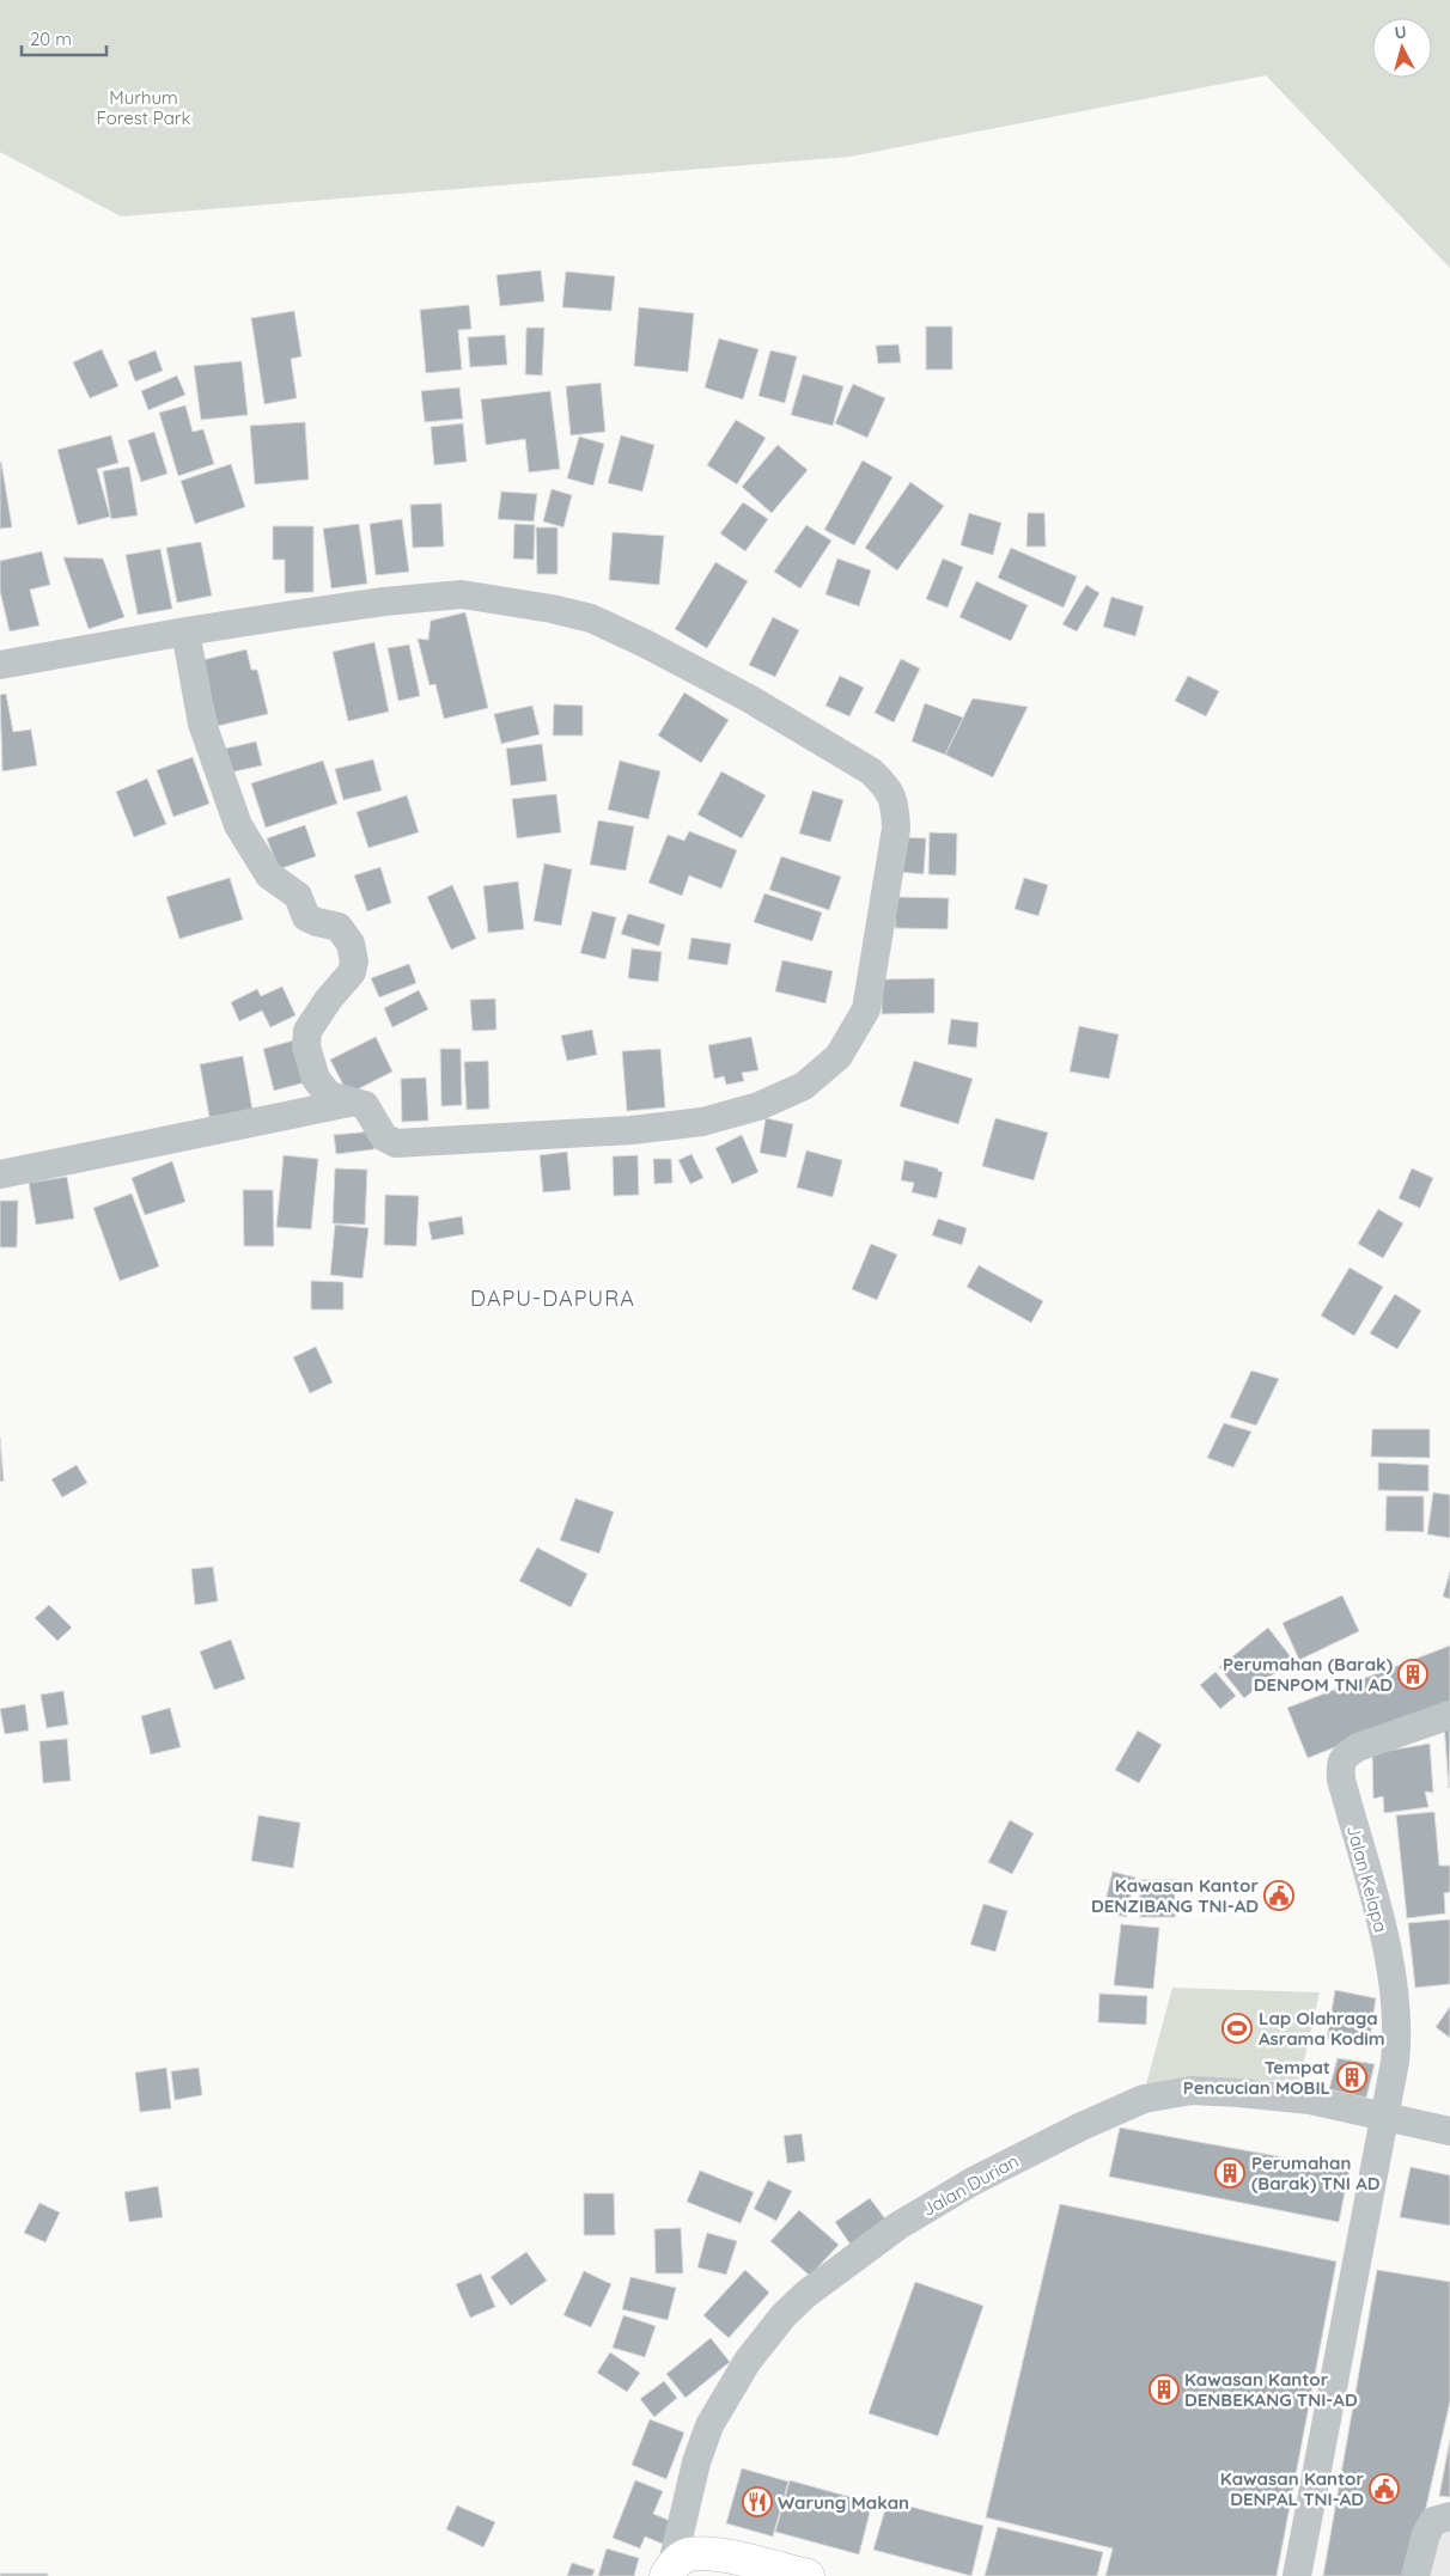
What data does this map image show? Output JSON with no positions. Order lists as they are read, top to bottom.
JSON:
{
  "streets": {
    "street": ["Jalan Kelapa", "Jalan Durian"]
  },
  "crossings": [
    ["Jalan Kelapa", "Jalan Durian"]
  ],
  "districts": ["DAPU-DAPURA"],
  "parks": ["Murhum Forest Park"],
  "places": {
    "building": [
      "Perumahan (Barak) DENPOM TNI AD",
      "Tempat Pencucian MOBIL",
      "Perumahan (Barak) TNI AD",
      "Kawasan Kantor DENBEKANG TNI-AD"
    ],
    "public building": ["Kawasan Kantor DENZIBANG TNI-AD", "Kawasan Kantor DENPAL TNI-AD"],
    "sports": ["Lap Olahraga Asrama Kodim"],
    "restaurant": ["Warung Makan"]
  },
  "scale_bar": "20 m",
  "north": "top"
}
